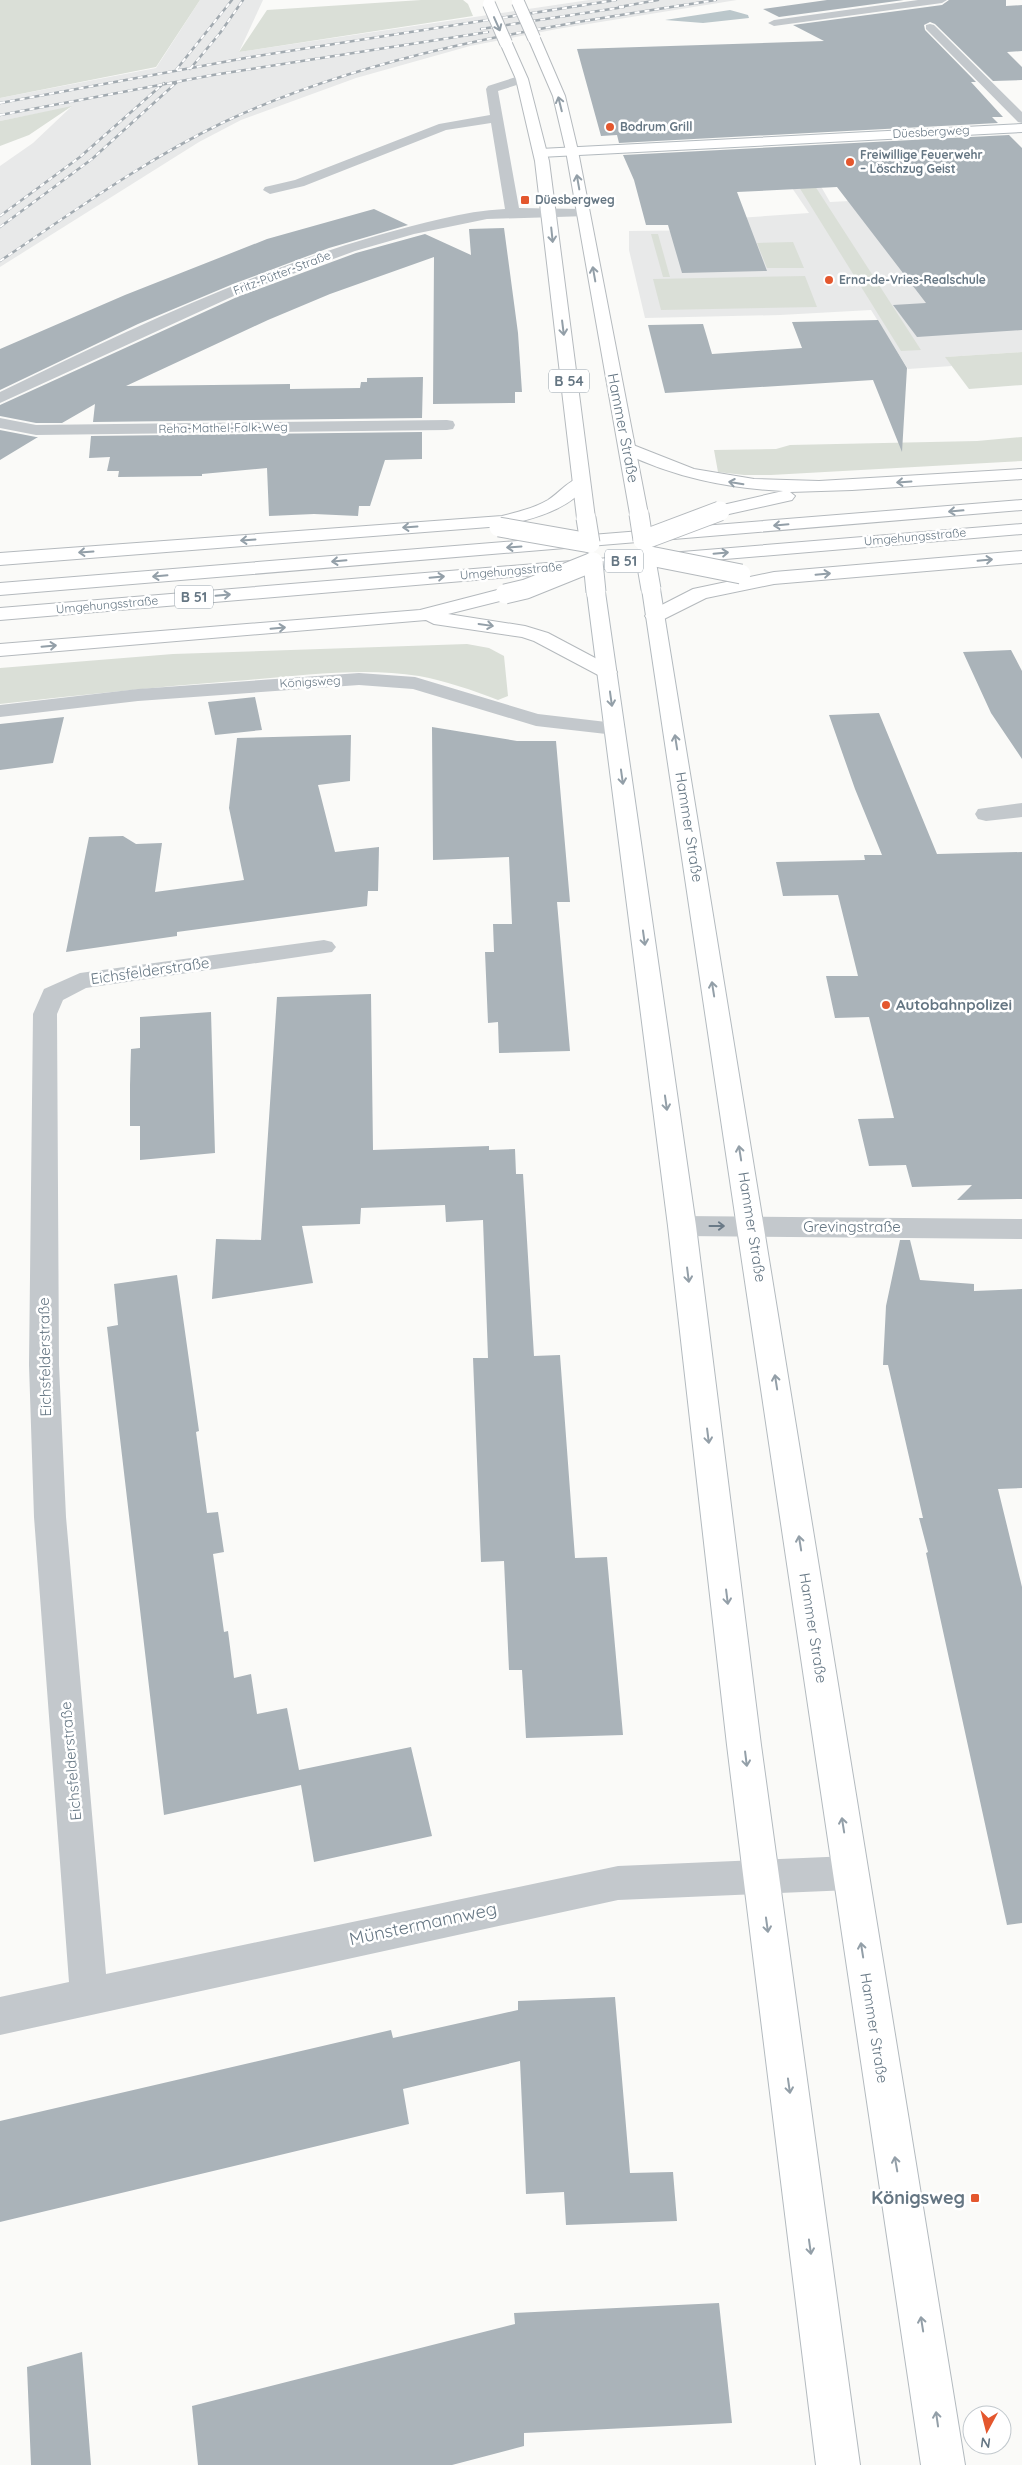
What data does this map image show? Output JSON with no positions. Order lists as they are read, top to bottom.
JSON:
{
  "streets": {
    "main road": [
      "Düesbergweg",
      "B 54",
      "Hammer Straße",
      "Umgehungsstraße",
      "B 51"
    ],
    "street": [
      "Fritz-Pütter-Straße",
      "Reha-Mathel-Falk-Weg",
      "Königsweg",
      "Eichsfelderstraße",
      "Grevingstraße",
      "Münstermannweg"
    ]
  },
  "crossings": [
    ["Düesbergweg", "B 54"],
    ["Düesbergweg", "Hammer Straße"],
    ["Fritz-Pütter-Straße", "B 54"],
    ["Fritz-Pütter-Straße", "Hammer Straße"],
    ["Hammer Straße", "Grevingstraße"],
    ["Hammer Straße", "Münstermannweg"],
    ["Eichsfelderstraße", "Münstermannweg"]
  ],
  "places": {
    "other": [
      "Bodrum Grill",
      "Freiwillige Feuerwehr – Löschzug Geist",
      "Erna-de-Vries-Realschule",
      "Autobahnpolizei"
    ],
    "transit": ["Düesbergweg", "Königsweg"]
  },
  "north": "bottom"
}
